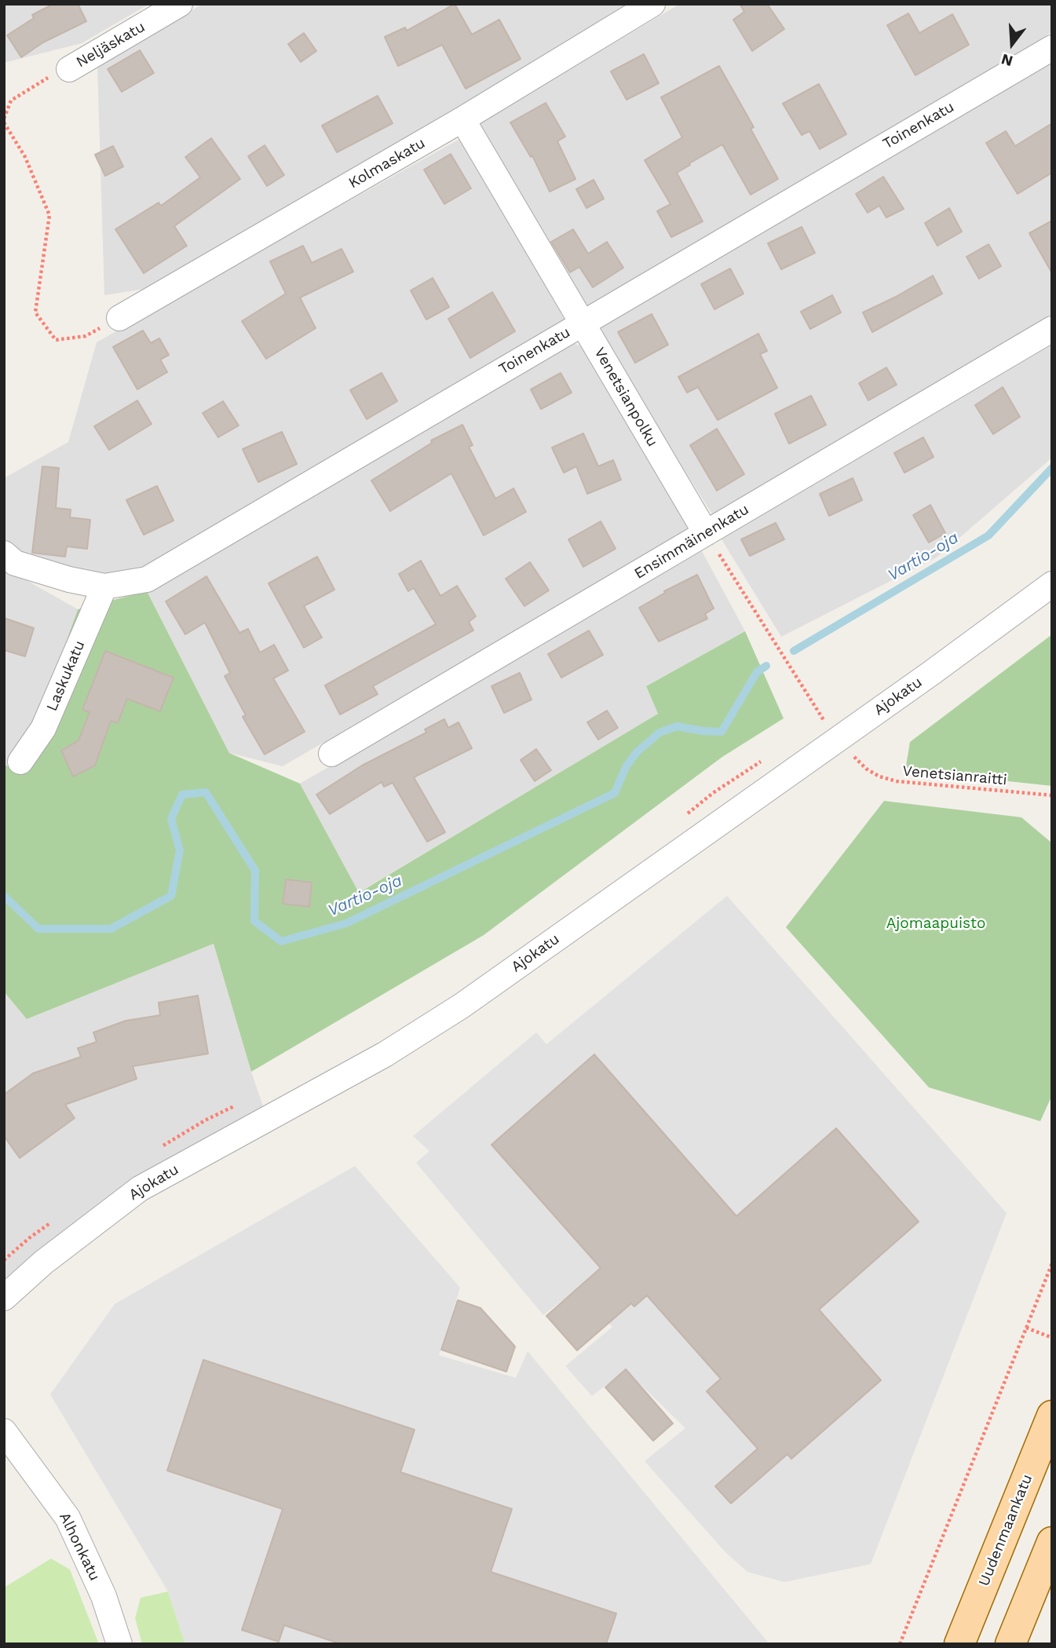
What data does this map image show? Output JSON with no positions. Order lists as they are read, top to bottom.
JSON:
{
  "streets": {
    "main road": ["Uudenmaankatu"],
    "street": [
      "Neljäskatu",
      "Toinenkatu",
      "Kolmaskatu",
      "Venetsianpolku",
      "Ensimmäinenkatu",
      "Laskukatu",
      "Ajokatu",
      "Alhonkatu"
    ],
    "path": ["Venetsianraitti"]
  },
  "crossings": [
    ["Toinenkatu", "Venetsianpolku"],
    ["Toinenkatu", "Laskukatu"],
    ["Kolmaskatu", "Venetsianpolku"],
    ["Venetsianpolku", "Ensimmäinenkatu"],
    ["Venetsianpolku", "Venetsianraitti"],
    ["Ensimmäinenkatu", "Venetsianraitti"],
    ["Ajokatu", "Venetsianraitti"]
  ],
  "water": ["Vartio-oja"],
  "parks": ["Ajomaapuisto"],
  "north": "bottom"
}
